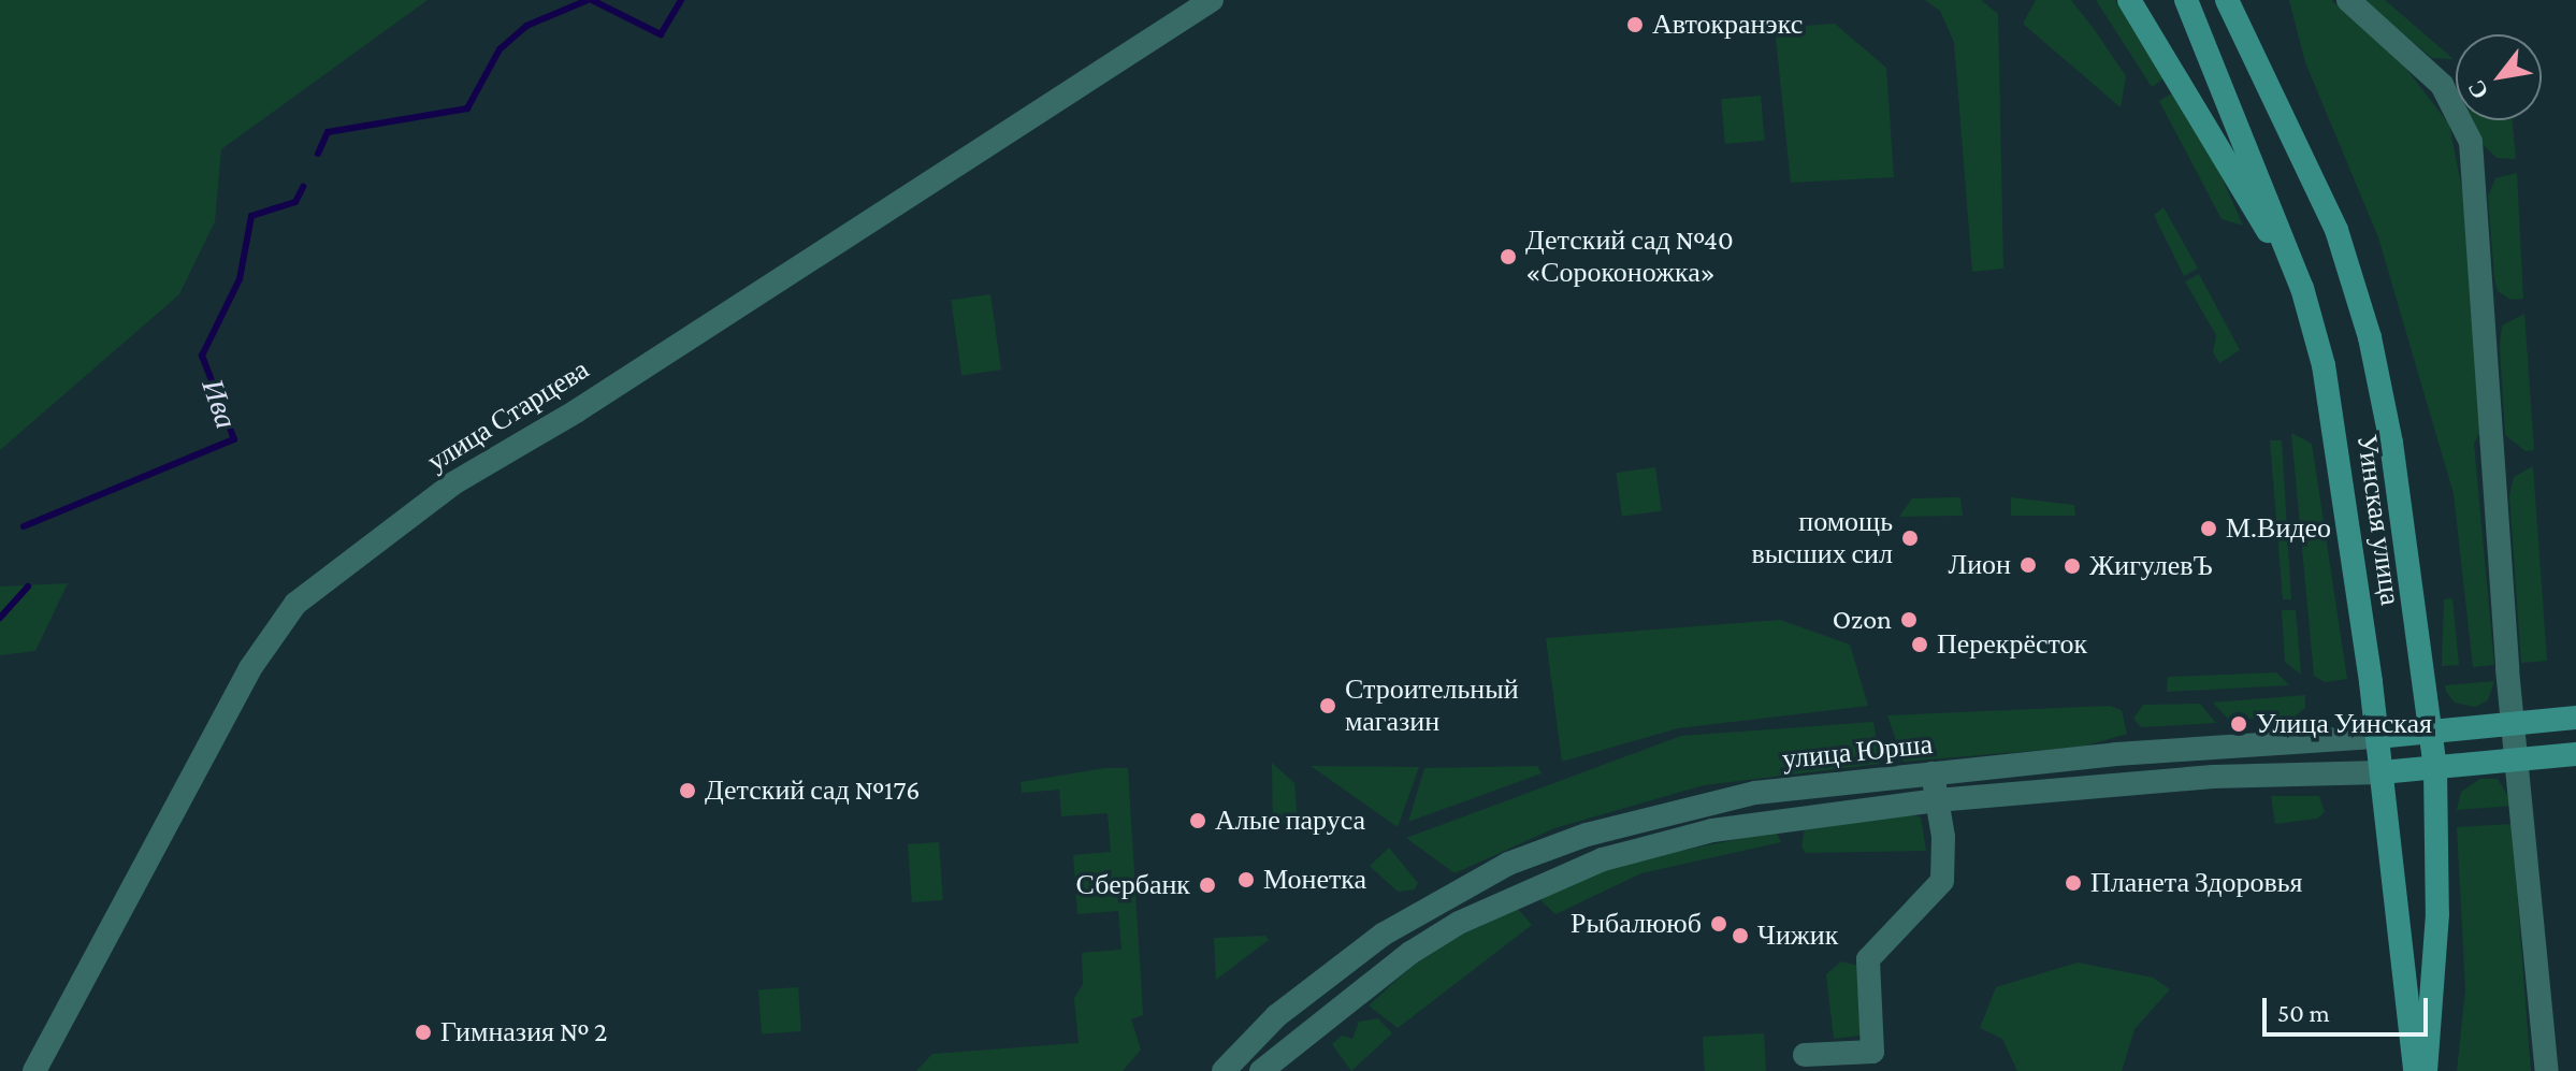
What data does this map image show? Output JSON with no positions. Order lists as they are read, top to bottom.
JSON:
{
  "streets": {
    "main road": ["Уинская улица", "улица Юрша"],
    "street": ["улица Старцева"]
  },
  "crossings": [
    ["Уинская улица", "улица Юрша"]
  ],
  "water": ["Ива"],
  "places": [
    "Автокранэкс",
    "Детский сад №40 «Сороконожка»",
    "М.Видео",
    "помощь высших сил",
    "Лион",
    "ЖигулевЪ",
    "Ozon",
    "Перекрёсток",
    "Строительный магазин",
    "Улица Уинская",
    "Детский сад №176",
    "Алые паруса",
    "Монетка",
    "Планета Здоровья",
    "Сбербанк",
    "Рыбалююб",
    "Чижик",
    "Гимназия № 2"
  ],
  "scale_bar": "50 m",
  "north": "bottom left"
}
